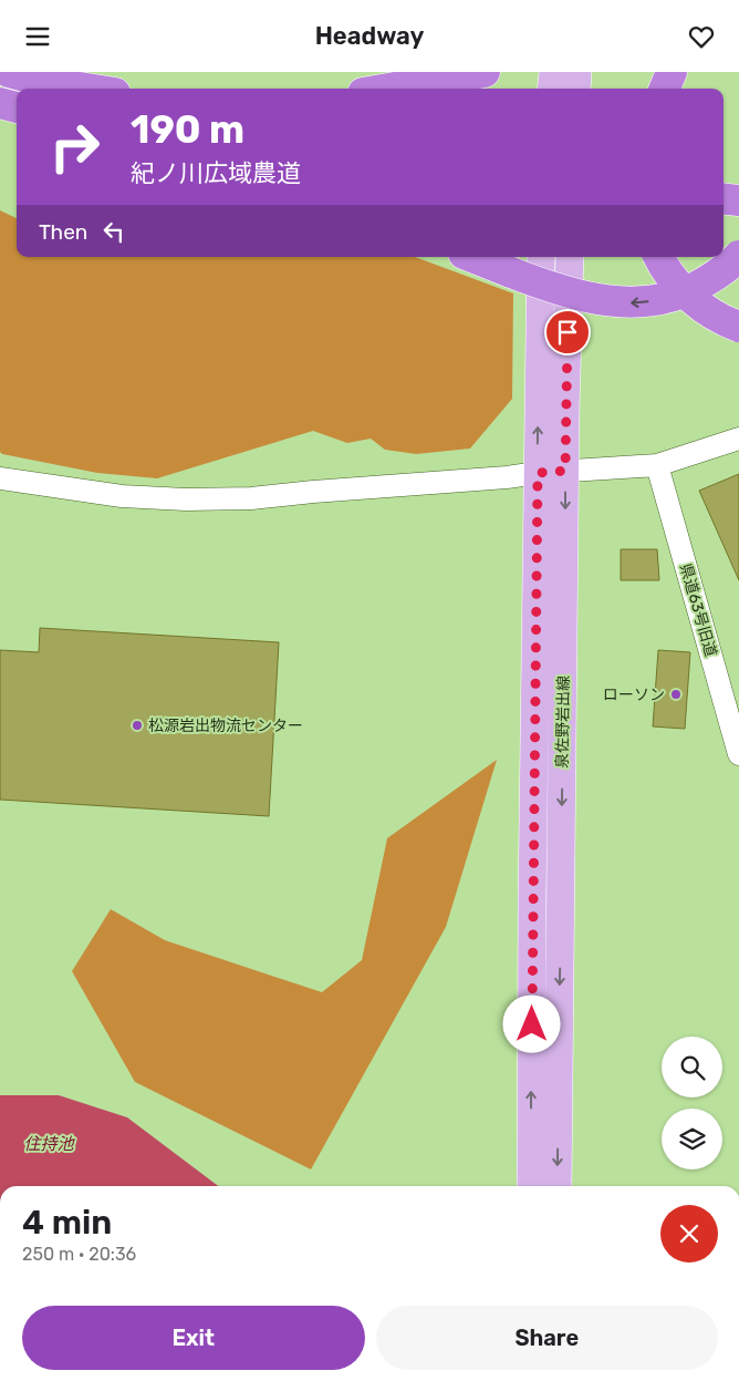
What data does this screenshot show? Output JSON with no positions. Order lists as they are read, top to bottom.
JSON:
{
  "streets": {
    "main road": ["泉佐野岩出線"],
    "street": ["県道63号旧道"]
  },
  "water": ["住持池"],
  "places": ["ローソン", "松源岩出物流センター"],
  "page": {
    "header": "Headway",
    "turn": ["190 m", "紀ノ川広域農道"],
    "then": "Then",
    "heading": ["4 min", "250 m · 20:36"],
    "buttons": ["Exit", "Share"]
  }
}
